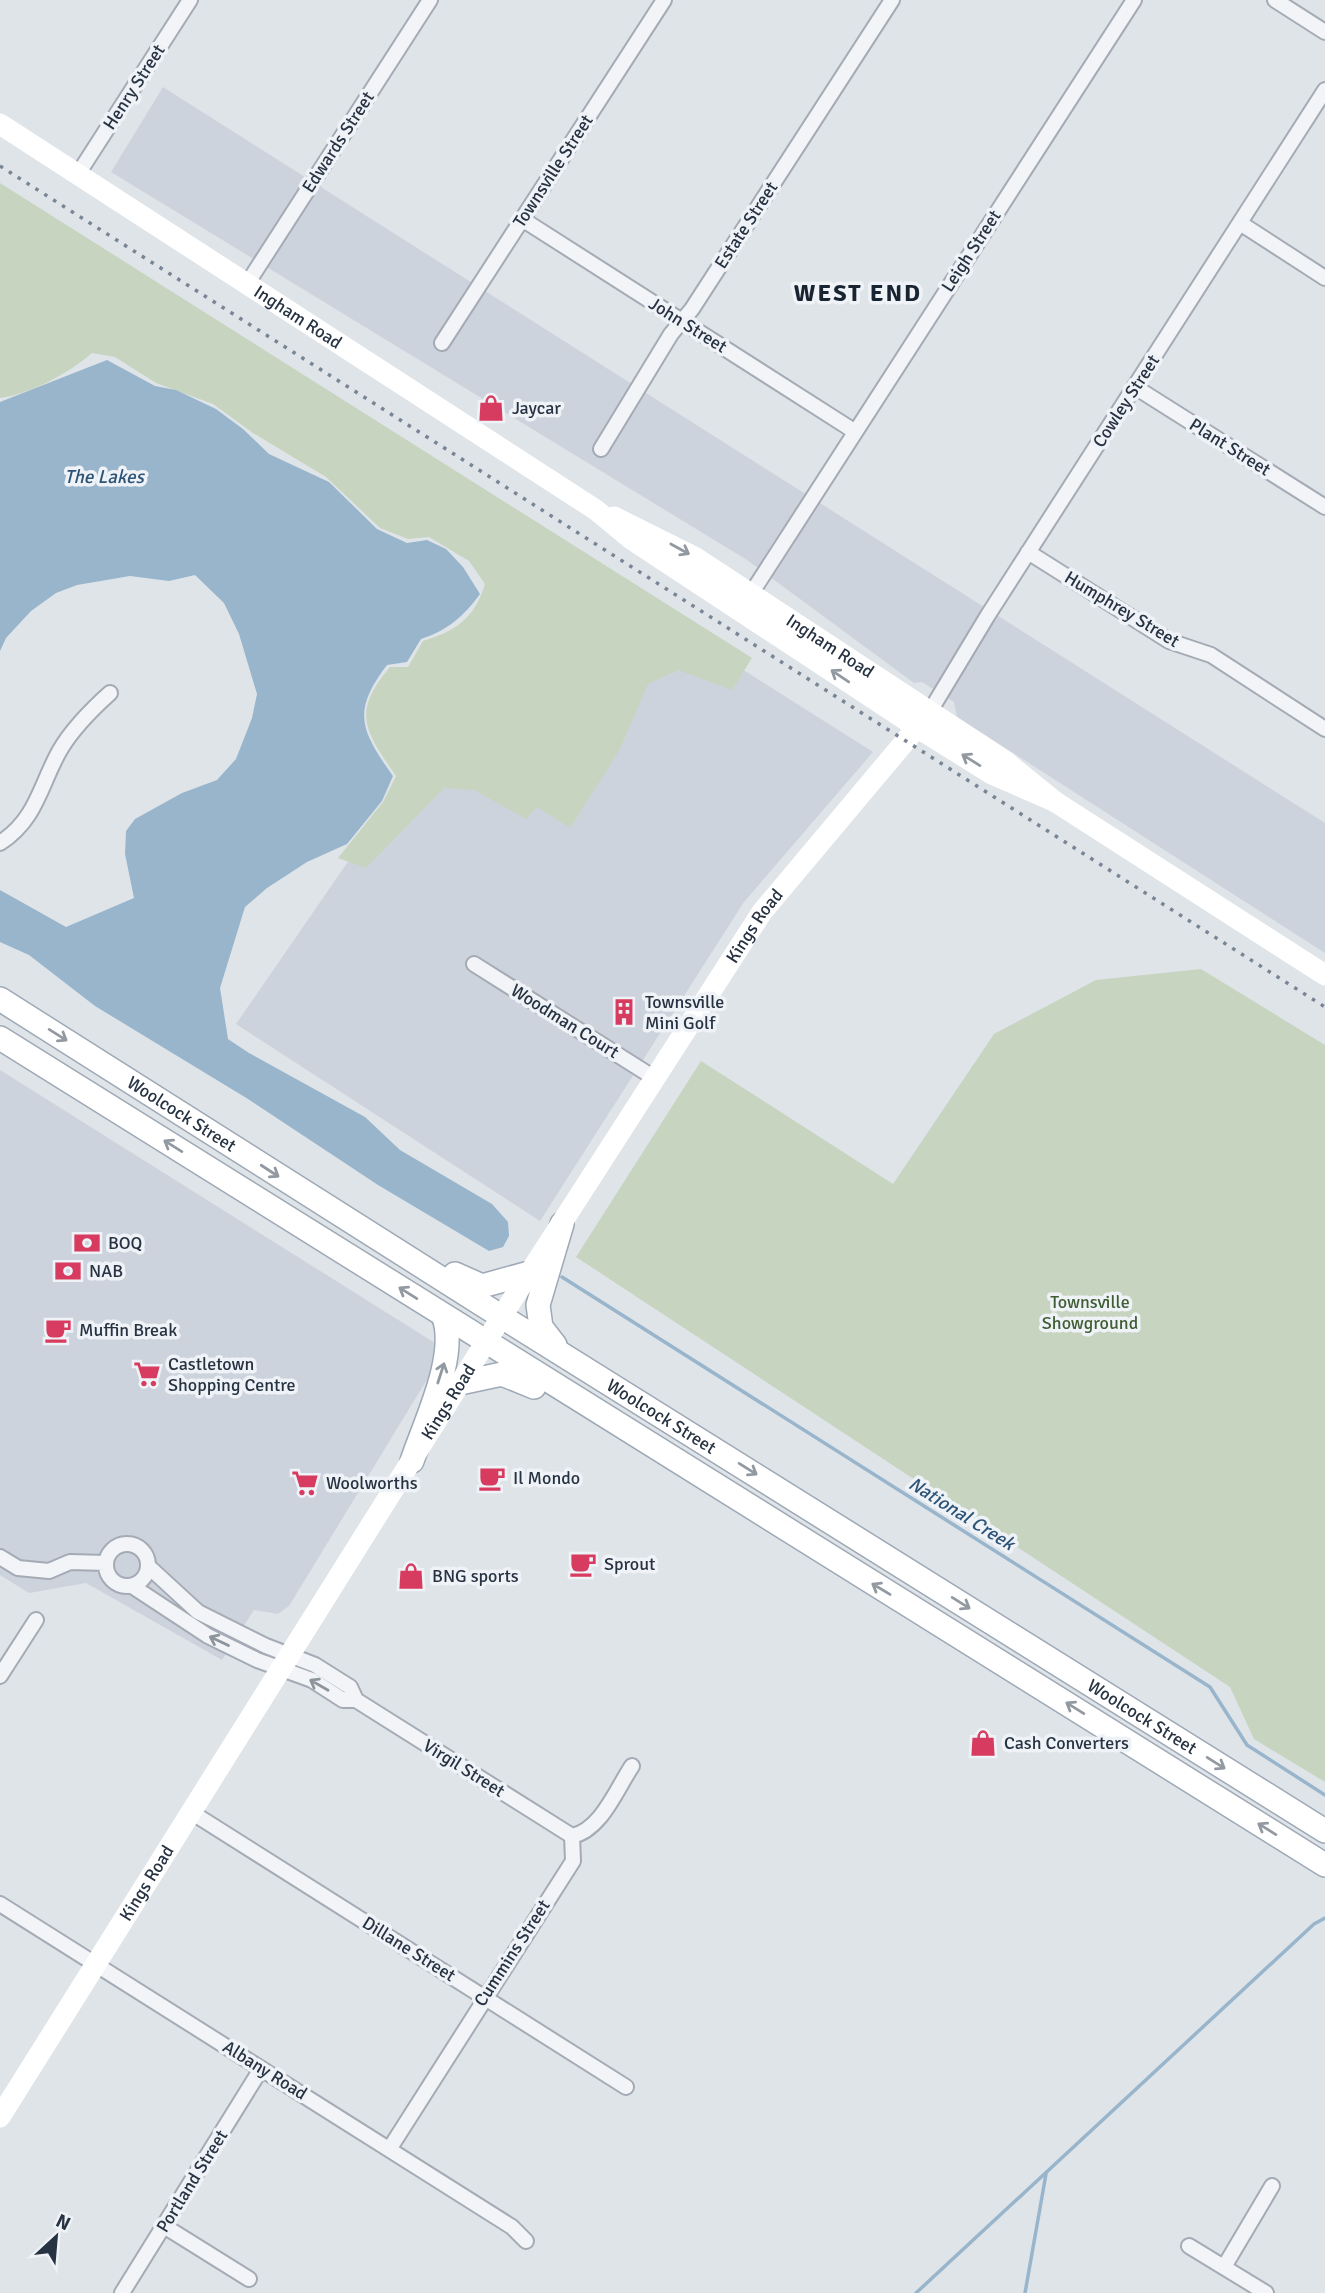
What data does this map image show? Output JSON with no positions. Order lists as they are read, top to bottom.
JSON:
{
  "streets": {
    "main road": ["Ingham Road", "Kings Road", "Woolcock Street"],
    "street": [
      "Henry Street",
      "Edwards Street",
      "Townsville Street",
      "Estate Street",
      "Leigh Street",
      "John Street",
      "Cowley Street",
      "Plant Street",
      "Humphrey Street",
      "Woodman Court",
      "Virgil Street",
      "Dillane Street",
      "Cummins Street",
      "Albany Road",
      "Portland Street"
    ]
  },
  "crossings": [
    ["Henry Street", "Ingham Road"],
    ["Edwards Street", "Ingham Road"],
    ["Townsville Street", "John Street"],
    ["Estate Street", "John Street"],
    ["Leigh Street", "Ingham Road"],
    ["Leigh Street", "John Street"],
    ["Ingham Road", "Cowley Street"],
    ["Ingham Road", "Kings Road"],
    ["Cowley Street", "Plant Street"],
    ["Cowley Street", "Humphrey Street"],
    ["Cowley Street", "Kings Road"],
    ["Kings Road", "Woodman Court"],
    ["Kings Road", "Woolcock Street"],
    ["Kings Road", "Virgil Street"],
    ["Kings Road", "Dillane Street"],
    ["Kings Road", "Albany Road"],
    ["Virgil Street", "Cummins Street"],
    ["Dillane Street", "Cummins Street"],
    ["Cummins Street", "Albany Road"],
    ["Albany Road", "Portland Street"]
  ],
  "districts": ["WEST END"],
  "water": ["The Lakes", "National Creek"],
  "parks": ["Townsville Showground"],
  "places": {
    "shop": ["Jaycar", "BNG sports", "Cash Converters"],
    "building": ["Townsville Mini Golf"],
    "bank": ["BOQ", "NAB"],
    "cafe": ["Muffin Break", "Il Mondo", "Sprout"],
    "supermarket": ["Castletown Shopping Centre", "Woolworths"]
  },
  "north": "top right"
}
